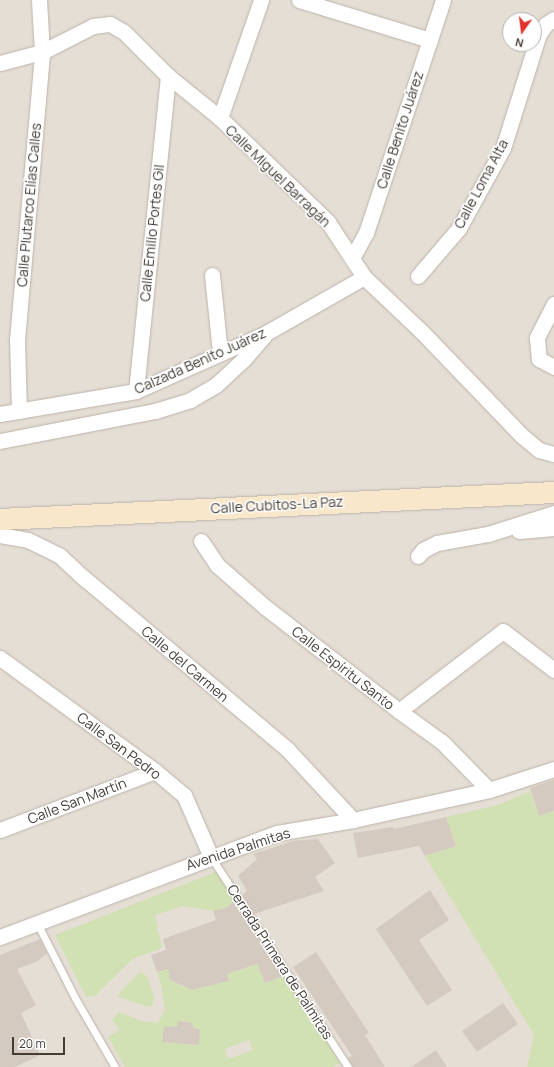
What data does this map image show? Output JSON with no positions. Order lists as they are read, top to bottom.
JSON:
{
  "streets": {
    "main road": ["Calle Cubitos-La Paz"],
    "street": [
      "Calle Benito Juárez",
      "Calle Miguel Barragán",
      "Calle Loma Alta",
      "Calle Plutarco Elías Calles",
      "Calle Emilio Portes Gil",
      "Calzada Benito Juárez",
      "Calle del Carmen",
      "Calle Espíritu Santo",
      "Calle San Pedro",
      "Calle San Martín",
      "Avenida Palmitas"
    ],
    "lane": ["Cerrada Primera de Palmitas"]
  },
  "crossings": [
    ["Calle Benito Juárez", "Calle Miguel Barragán"],
    ["Calle Miguel Barragán", "Calle Plutarco Elías Calles"],
    ["Calle Miguel Barragán", "Calle Emilio Portes Gil"],
    ["Calle Miguel Barragán", "Calzada Benito Juárez"],
    ["Calle Plutarco Elías Calles", "Calzada Benito Juárez"],
    ["Calle Emilio Portes Gil", "Calzada Benito Juárez"],
    ["Calle del Carmen", "Avenida Palmitas"],
    ["Calle Espíritu Santo", "Avenida Palmitas"],
    ["Calle San Pedro", "Calle San Martín"],
    ["Calle San Pedro", "Avenida Palmitas"],
    ["Calle San Pedro", "Cerrada Primera de Palmitas"],
    ["Avenida Palmitas", "Cerrada Primera de Palmitas"]
  ],
  "scale_bar": "20 m",
  "north": "bottom"
}
